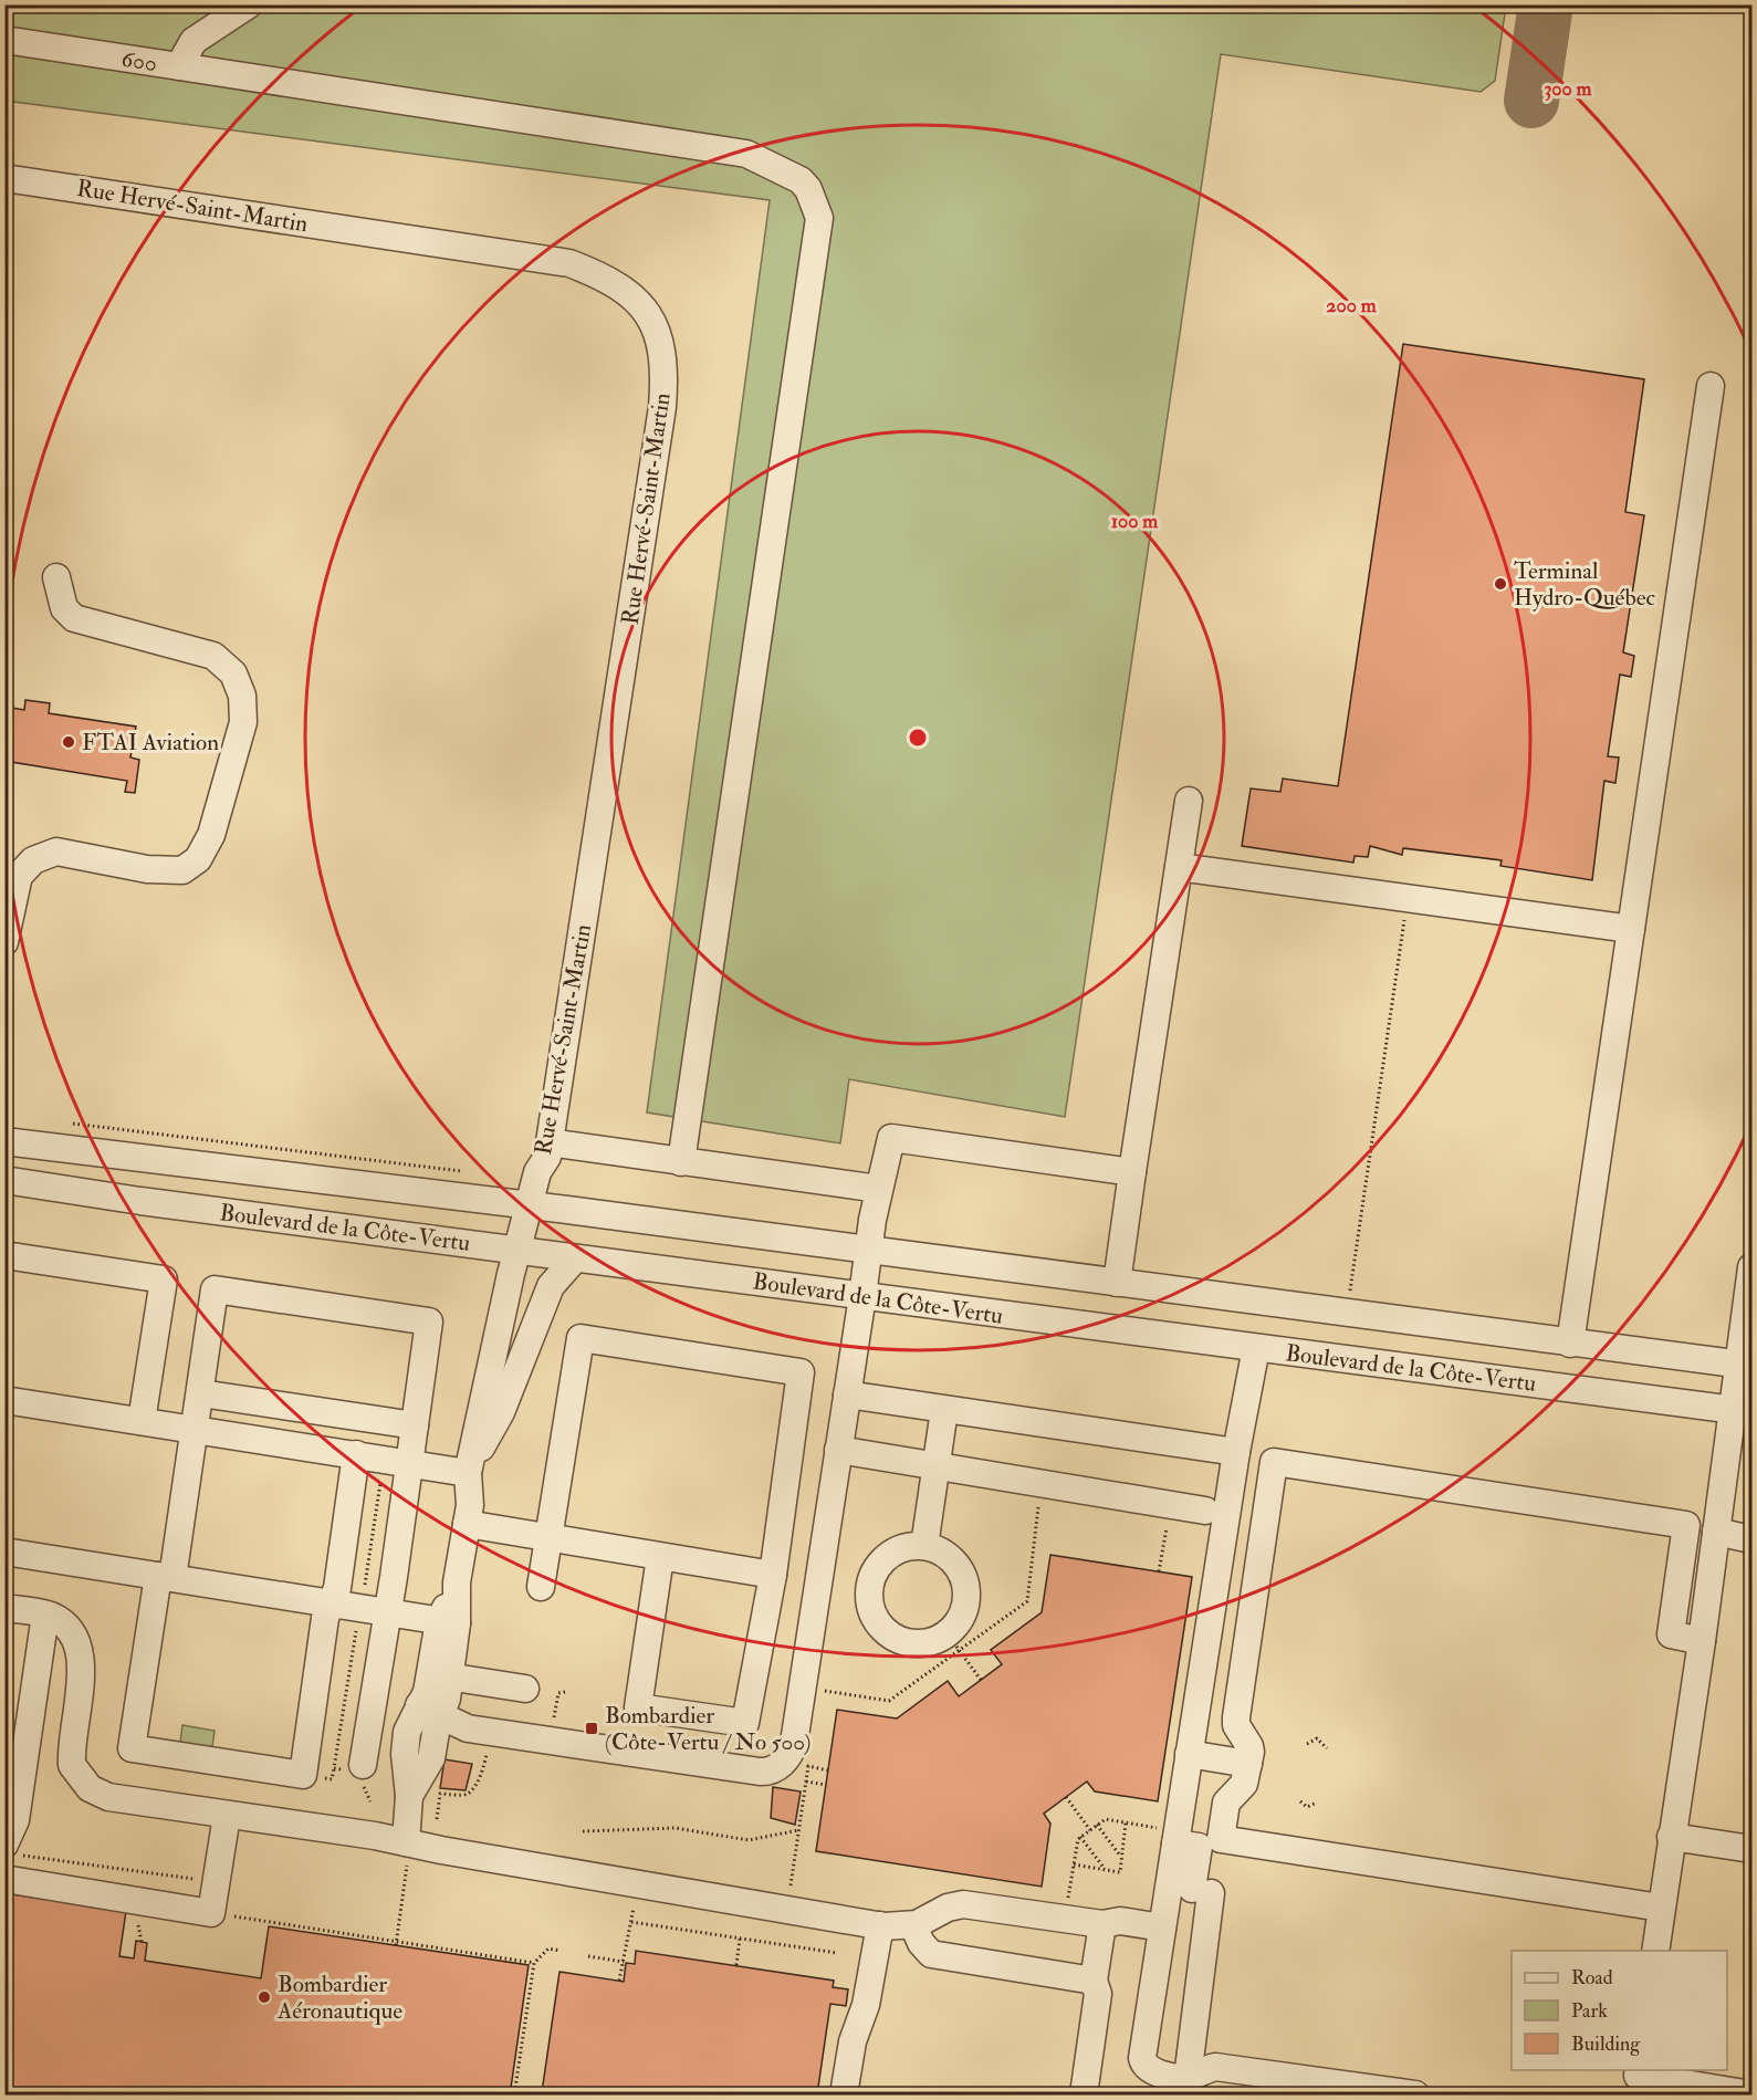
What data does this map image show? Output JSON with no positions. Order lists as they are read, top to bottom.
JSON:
{
  "streets": {
    "street": ["600", "Rue Hervé-Saint-Martin", "Boulevard de la Côte-Vertu"]
  },
  "crossings": [
    ["Rue Hervé-Saint-Martin", "Boulevard de la Côte-Vertu"]
  ],
  "places": {
    "other": ["Terminal Hydro-Québec", "FTAI Aviation", "Bombardier Aéronautique"],
    "transit": ["Bombardier (Côte-Vertu / No 500)"]
  },
  "legend": ["Road", "Park", "Building"],
  "rings": ["300 m", "200 m", "100 m"]
}
